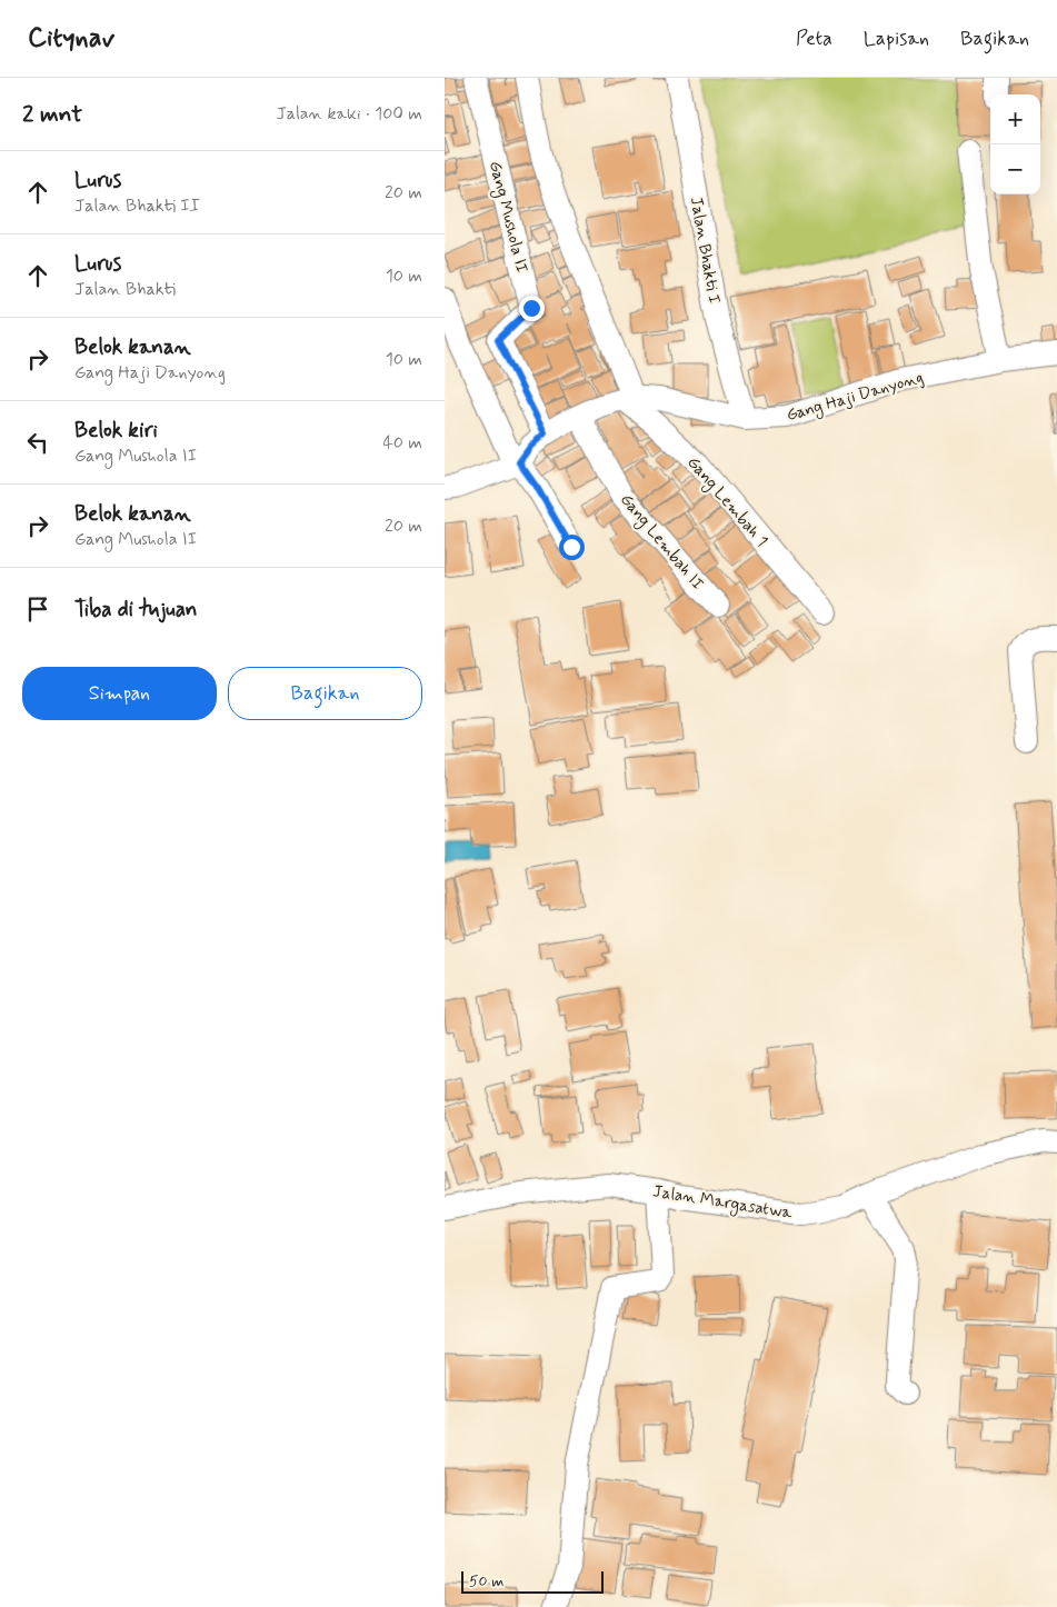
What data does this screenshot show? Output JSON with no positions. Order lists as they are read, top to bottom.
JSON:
{
  "streets": {
    "street": [
      "Gang Mushola II",
      "Jalan Bhakti I",
      "Gang Haji Danyong",
      "Gang Lembah 1",
      "Gang Lembah II",
      "Jalan Margasatwa"
    ]
  },
  "crossings": [
    ["Gang Mushola II", "Gang Haji Danyong"],
    ["Jalan Bhakti I", "Gang Haji Danyong"],
    ["Gang Haji Danyong", "Gang Lembah 1"],
    ["Gang Haji Danyong", "Gang Lembah II"]
  ],
  "scale_bar": "50 m",
  "page": {
    "header": "Citynav",
    "nav": ["Peta", "Lapisan", "Bagikan"],
    "heading": ["2 mnt", "Jalan kaki · 100 m"],
    "map_buttons": ["+", "−"],
    "list": [
      ["Lurus", "Jalan Bhakti II", "20 m"],
      ["Lurus", "Jalan Bhakti", "10 m"],
      ["Belok kanan", "Gang Haji Danyong", "10 m"],
      ["Belok kiri", "Gang Mushola II", "40 m"],
      ["Belok kanan", "Gang Mushola II", "20 m"],
      "Tiba di tujuan"
    ],
    "buttons": ["Simpan", "Bagikan"],
    "scale": "50 m"
  }
}
